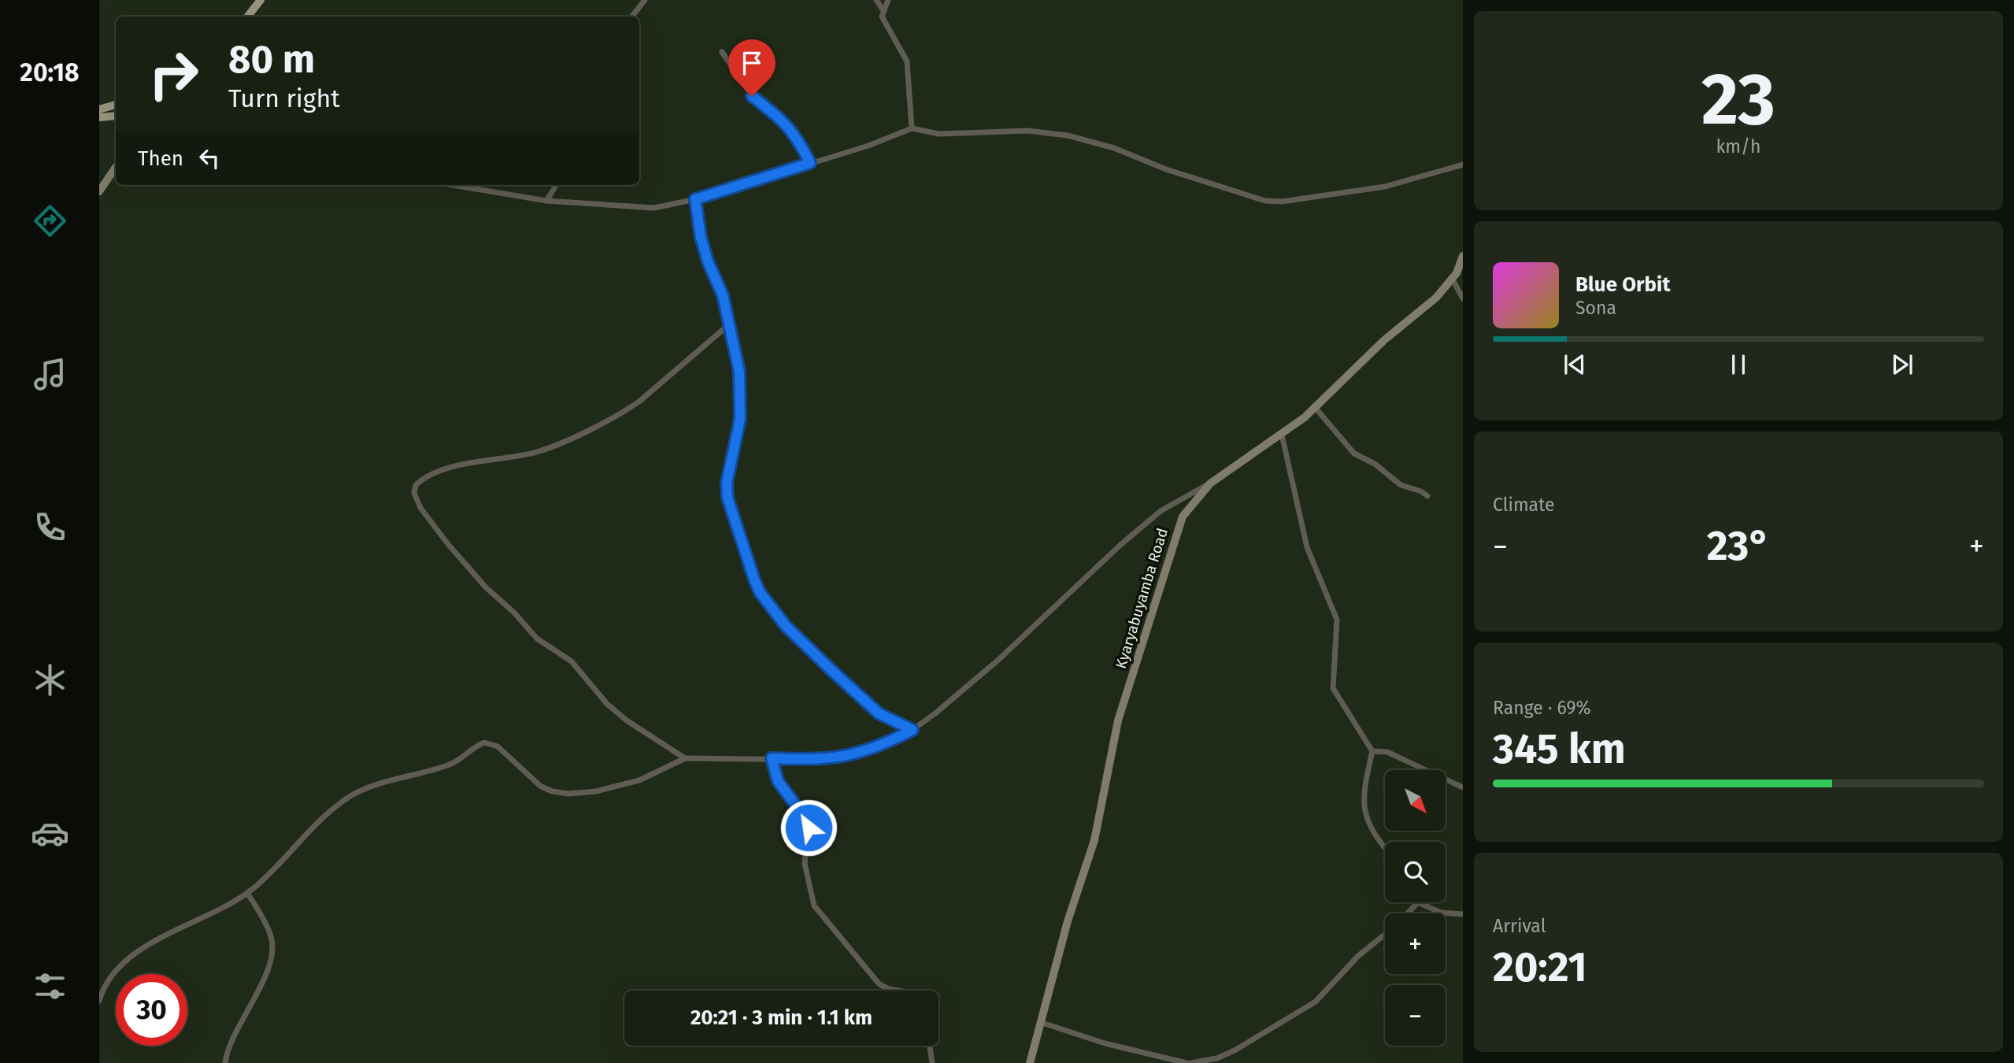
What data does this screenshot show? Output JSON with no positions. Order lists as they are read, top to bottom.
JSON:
{
  "streets": {
    "street": ["Kyaryabuyamba Road"]
  },
  "north": "bottom right",
  "page": {
    "tabs": "20:18",
    "tile": [
      ["23", "km/h"],
      "Climate",
      ["Range · 69%", "345 km"],
      ["Arrival", "20:21"]
    ],
    "turn": ["80 m", "Turn right"],
    "then": "Then",
    "song": ["Blue Orbit", "Sona"],
    "heat": ["−", "23°", "+"],
    "map_buttons": ["+", "−"],
    "limit": "30",
    "trip": "20:21 · 3 min · 1.1 km"
  }
}
